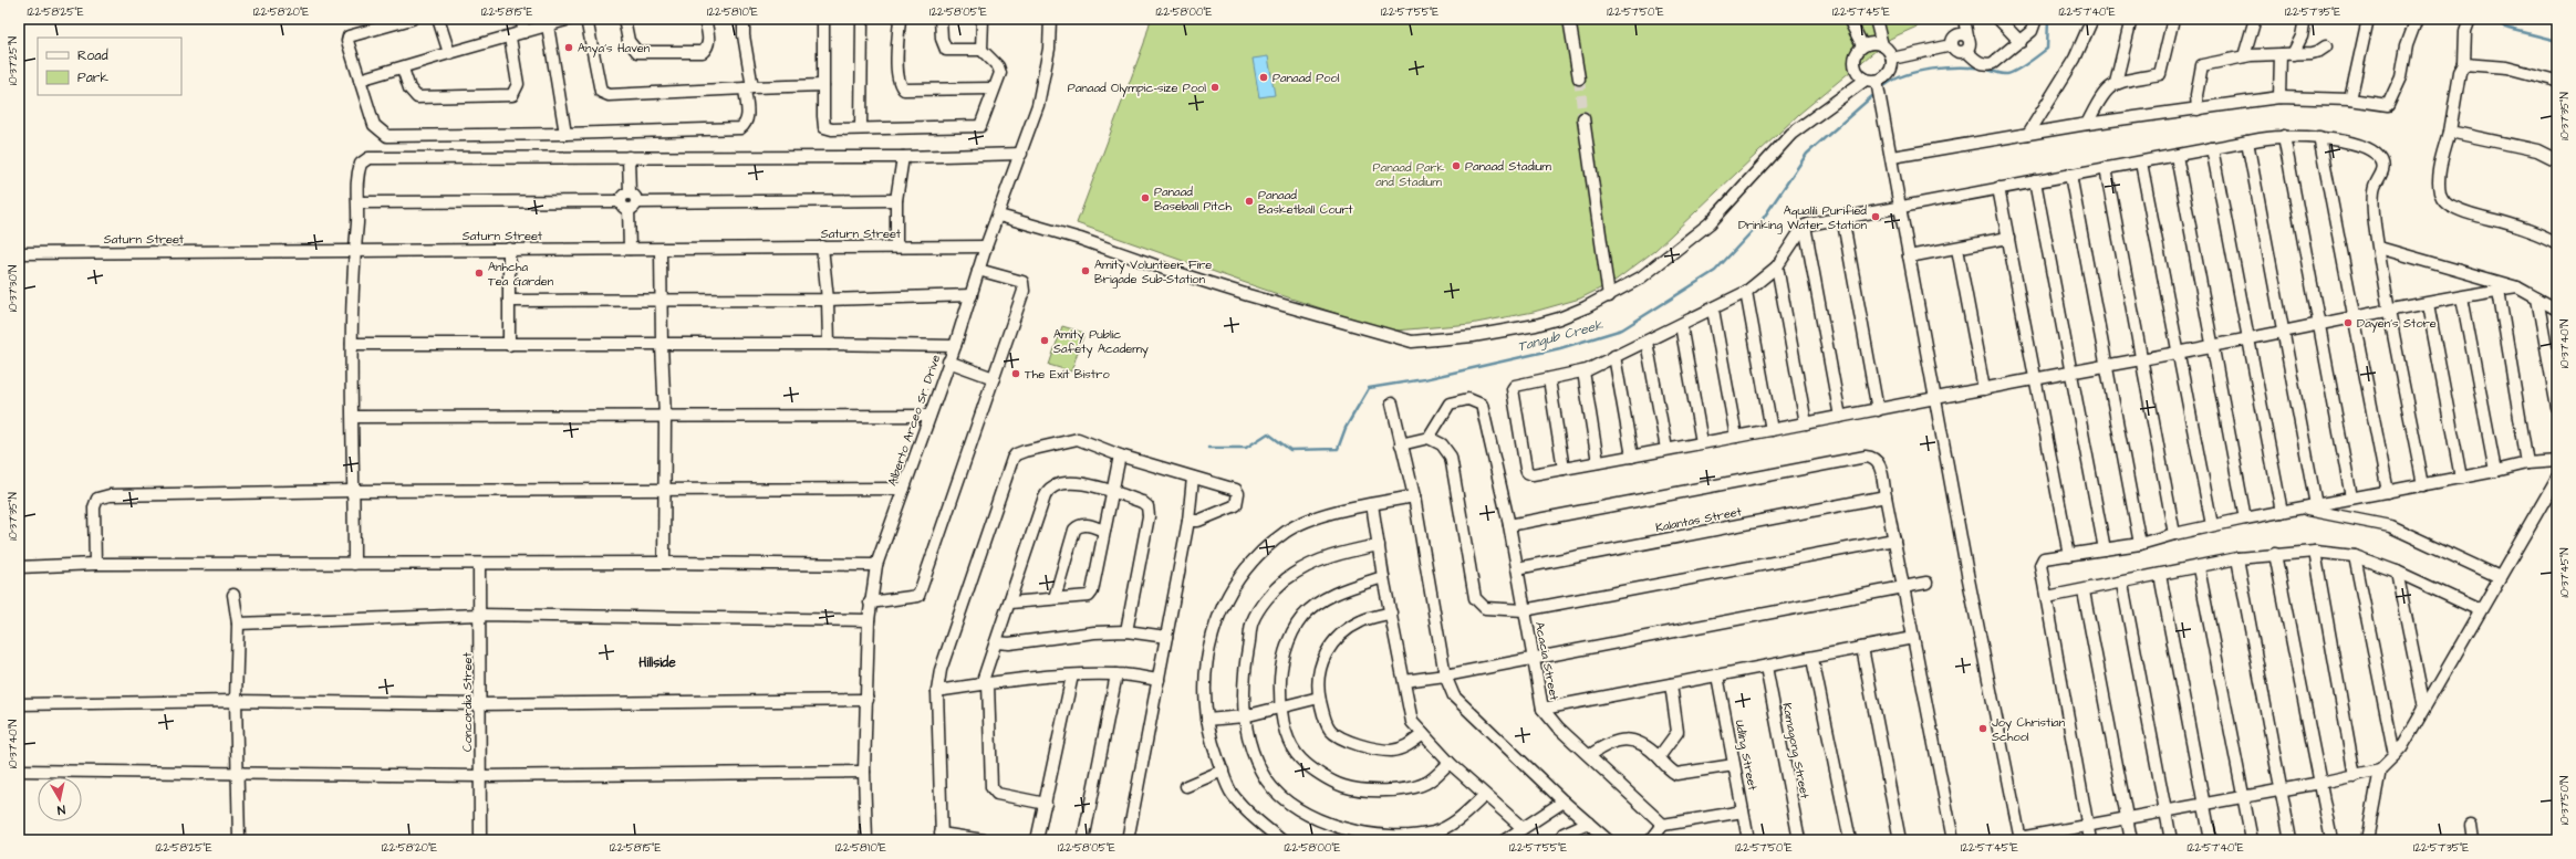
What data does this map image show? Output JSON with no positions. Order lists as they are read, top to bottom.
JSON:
{
  "streets": {
    "street": [
      "Saturn Street",
      "Alberto Arceo Sr. Drive",
      "Kalantas Street",
      "Acacia Street",
      "Concordia Street",
      "Kamagong Street",
      "Udling Street"
    ]
  },
  "crossings": [
    ["Saturn Street", "Alberto Arceo Sr. Drive"],
    ["Kalantas Street", "Acacia Street"]
  ],
  "districts": ["Hillside"],
  "water": ["Tangub Creek"],
  "parks": ["Panaad Park and Stadium"],
  "places": [
    "Anya's Haven",
    "Panaad Pool",
    "Panaad Olympic-size Pool",
    "Panaad Stadium",
    "Panaad Baseball Pitch",
    "Panaad Basketball Court",
    "Aqualili Purified Drinking Water Station",
    "Amity Volunteer Fire Brigade Sub-Station",
    "Anhcha Tea Garden",
    "Dayen's Store",
    "Amity Public Safety Academy",
    "The Exit Bistro",
    "Joy Christian School"
  ],
  "legend": ["Road", "Park"],
  "north": "bottom",
  "coordinates": [
    "122°58'25\"E",
    "122°58'20\"E",
    "122°58'15\"E",
    "122°58'10\"E",
    "122°58'05\"E",
    "122°58'00\"E",
    "122°57'55\"E",
    "122°57'50\"E",
    "122°57'45\"E",
    "122°57'40\"E",
    "122°57'35\"E",
    "10°37'25\"N",
    "10°37'35\"N",
    "10°37'30\"N",
    "10°37'40\"N",
    "10°37'45\"N",
    "10°37'50\"N"
  ]
}
